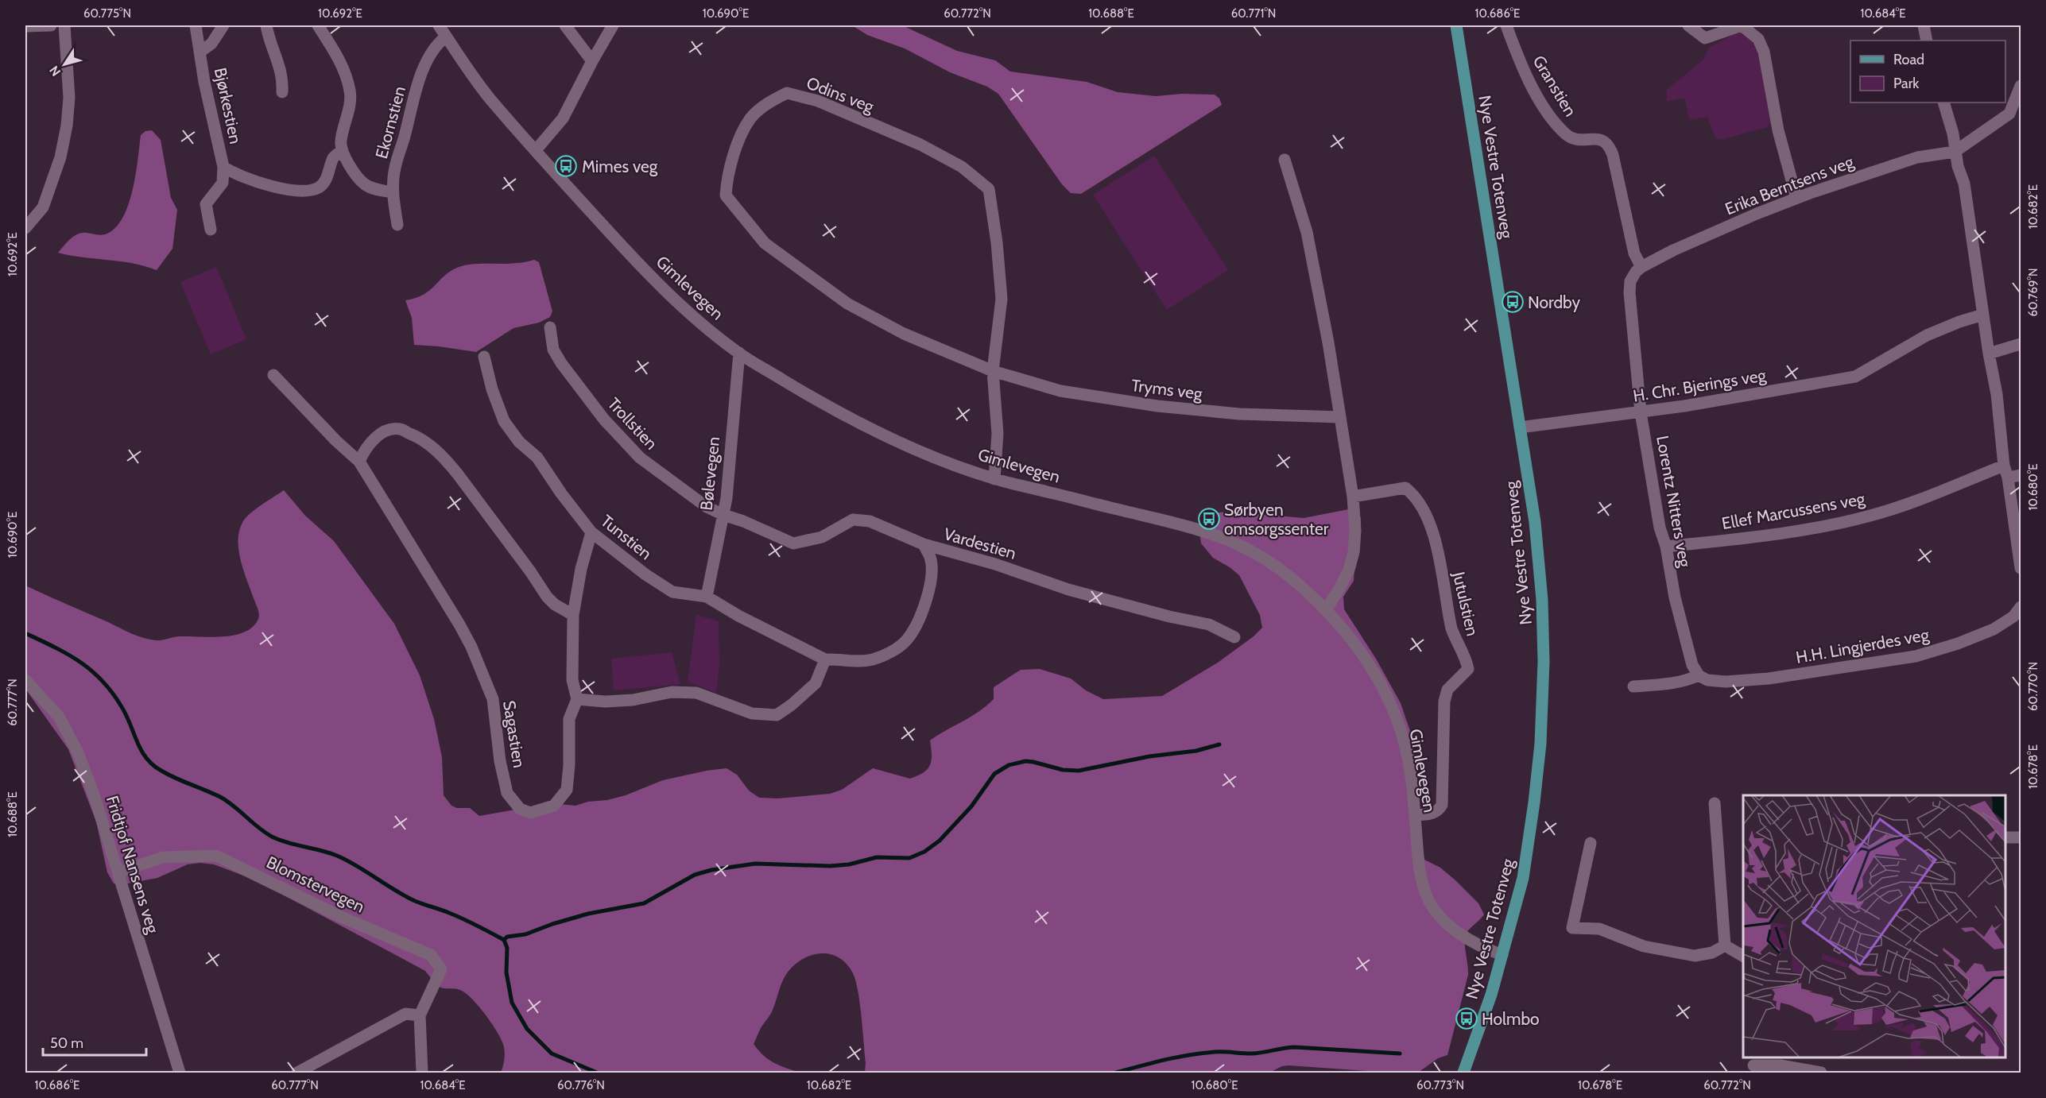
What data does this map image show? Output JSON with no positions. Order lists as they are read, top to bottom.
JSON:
{
  "streets": {
    "main road": ["Nye Vestre Totenveg"],
    "street": [
      "Granstien",
      "Odins veg",
      "Bjørkestien",
      "Ekornstien",
      "Erika Berntsens veg",
      "Gimlevegen",
      "H. Chr. Bjerings veg",
      "Tryms veg",
      "Trollstien",
      "Bølevegen",
      "Lorentz Nitters veg",
      "Ellef Marcussens veg",
      "Tunstien",
      "Vardestien",
      "Jutulstien",
      "H.H. Lingjerdes veg",
      "Sagastien",
      "Fridtjof Nansens veg",
      "Blomstervegen"
    ]
  },
  "crossings": [
    ["Granstien", "Erika Berntsens veg"],
    ["Granstien", "Lorentz Nitters veg"],
    ["Odins veg", "Gimlevegen"],
    ["Odins veg", "Tryms veg"],
    ["Ekornstien", "Gimlevegen"],
    ["Nye Vestre Totenveg", "Gimlevegen"],
    ["Nye Vestre Totenveg", "H. Chr. Bjerings veg"],
    ["Erika Berntsens veg", "Lorentz Nitters veg"],
    ["Gimlevegen", "Bølevegen"],
    ["Gimlevegen", "Jutulstien"],
    ["H. Chr. Bjerings veg", "Lorentz Nitters veg"],
    ["Trollstien", "Bølevegen"],
    ["Trollstien", "Vardestien"],
    ["Bølevegen", "Tunstien"],
    ["Bølevegen", "Vardestien"],
    ["Lorentz Nitters veg", "Ellef Marcussens veg"],
    ["Lorentz Nitters veg", "H.H. Lingjerdes veg"],
    ["Tunstien", "Vardestien"],
    ["Fridtjof Nansens veg", "Blomstervegen"]
  ],
  "places": {
    "bus stop": [
      "Mimes veg",
      "Nordby",
      "Sørbyen omsorgssenter",
      "Holmbo"
    ]
  },
  "legend": ["Road", "Park"],
  "scale_bar": "50 m",
  "north": "bottom left",
  "coordinates": [
    "60.775°N",
    "10.692°E",
    "10.690°E",
    "60.772°N",
    "10.688°E",
    "60.771°N",
    "10.686°E",
    "10.684°E",
    "10.682°E",
    "60.769°N",
    "10.680°E",
    "60.770°N",
    "60.777°N",
    "10.678°E",
    "60.776°N",
    "60.773°N"
  ]
}
